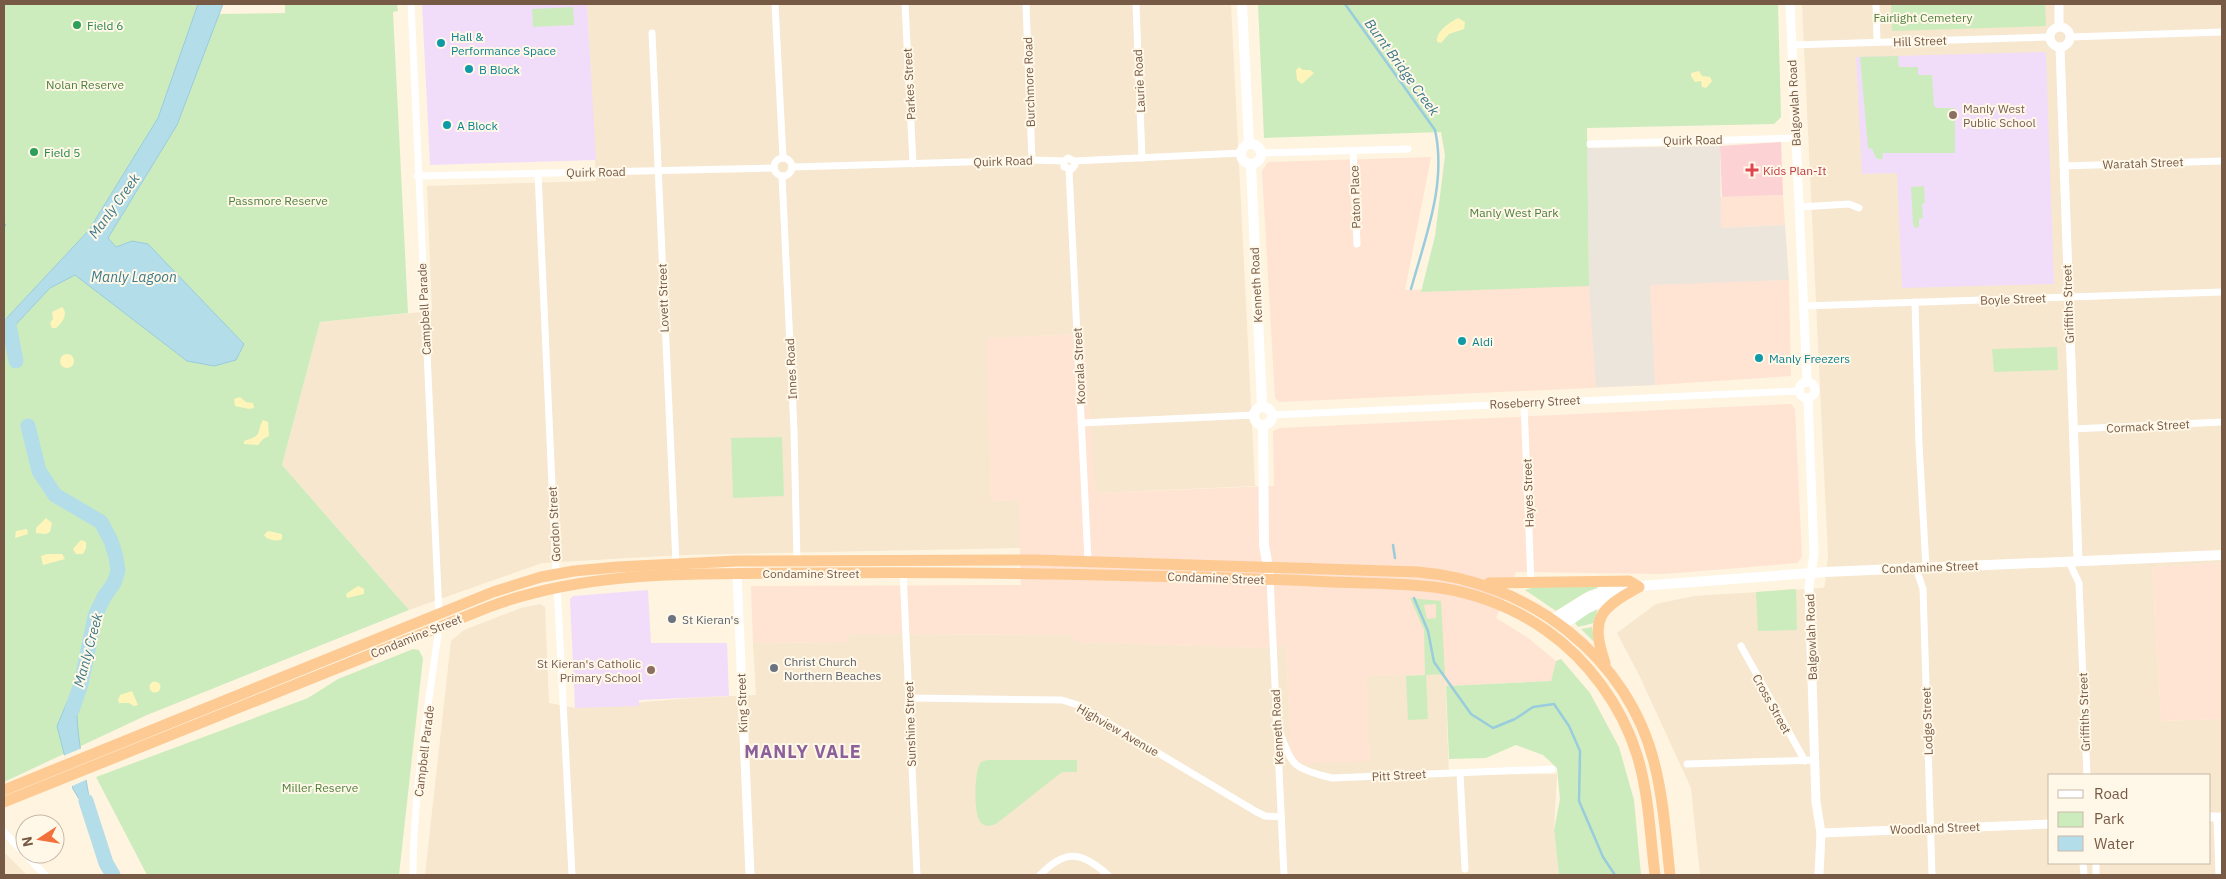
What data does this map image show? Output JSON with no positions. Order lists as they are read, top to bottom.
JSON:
{
  "streets": {
    "highway": ["Gordon Street", "Condamine Street", "King Street"],
    "main road": ["Kenneth Road"],
    "street": [
      "Hill Street",
      "Laurie Road",
      "Burchmore Road",
      "Parkes Street",
      "Balgowlah Road",
      "Quirk Road",
      "Waratah Street",
      "Paton Place",
      "Lovett Street",
      "Boyle Street",
      "Griffiths Street",
      "Campbell Parade",
      "Koorala Street",
      "Innes Road",
      "Roseberry Street",
      "Cormack Street",
      "Hayes Street",
      "Cross Street",
      "Lodge Street",
      "Sunshine Street",
      "Highview Avenue",
      "Pitt Street",
      "Woodland Street"
    ]
  },
  "crossings": [
    ["Hill Street", "Balgowlah Road"],
    ["Hill Street", "Griffiths Street"],
    ["Burchmore Road", "Quirk Road"],
    ["Parkes Street", "Quirk Road"],
    ["Balgowlah Road", "Quirk Road"],
    ["Balgowlah Road", "Boyle Street"],
    ["Balgowlah Road", "Roseberry Street"],
    ["Balgowlah Road", "Condamine Street"],
    ["Balgowlah Road", "Woodland Street"],
    ["Quirk Road", "Lovett Street"],
    ["Quirk Road", "Campbell Parade"],
    ["Quirk Road", "Koorala Street"],
    ["Quirk Road", "Innes Road"],
    ["Quirk Road", "Gordon Street"],
    ["Waratah Street", "Griffiths Street"],
    ["Kenneth Road", "Roseberry Street"],
    ["Kenneth Road", "Condamine Street"],
    ["Kenneth Road", "Highview Avenue"],
    ["Kenneth Road", "Pitt Street"],
    ["Lovett Street", "Condamine Street"],
    ["Boyle Street", "Griffiths Street"],
    ["Boyle Street", "Lodge Street"],
    ["Griffiths Street", "Cormack Street"],
    ["Griffiths Street", "Condamine Street"],
    ["Campbell Parade", "Condamine Street"],
    ["Koorala Street", "Condamine Street"],
    ["Innes Road", "Condamine Street"],
    ["Roseberry Street", "Hayes Street"],
    ["Gordon Street", "Condamine Street"],
    ["Condamine Street", "King Street"],
    ["Condamine Street", "Lodge Street"],
    ["Condamine Street", "Sunshine Street"],
    ["Lodge Street", "Woodland Street"],
    ["Sunshine Street", "Highview Avenue"]
  ],
  "districts": ["MANLY VALE"],
  "water": ["Burnt Bridge Creek", "Manly Creek", "Manly Lagoon"],
  "parks": [
    "Fairlight Cemetery",
    "Nolan Reserve",
    "Passmore Reserve",
    "Manly West Park",
    "Miller Reserve"
  ],
  "places": {
    "other": [
      "Field 6",
      "Hall & Performance Space",
      "B Block",
      "Manly West Public School",
      "A Block",
      "Field 5",
      "Aldi",
      "Manly Freezers",
      "St Kieran's",
      "Christ Church Northern Beaches",
      "St Kieran's Catholic Primary School"
    ],
    "health": ["Kids Plan-It"]
  },
  "legend": ["Road", "Park", "Water"],
  "north": "left"
}
